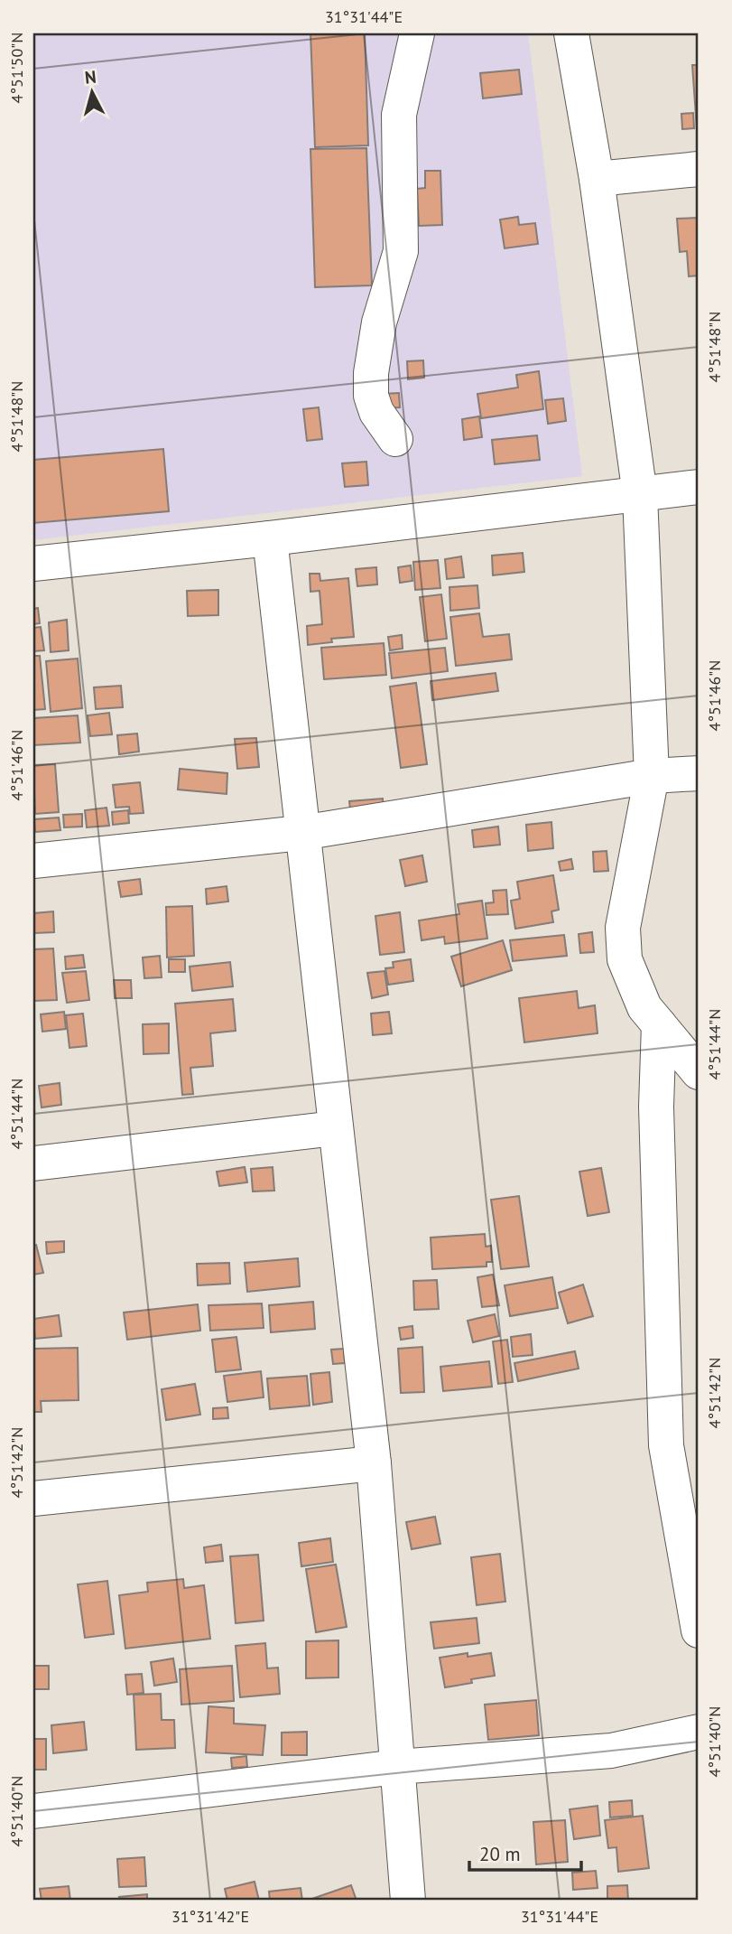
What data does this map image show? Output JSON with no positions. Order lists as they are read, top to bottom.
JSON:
{
  "scale_bar": "20 m",
  "north": "top",
  "coordinates": [
    "31°31'44\"E",
    "4°51'50\"N",
    "4°51'48\"N",
    "4°51'46\"N",
    "4°51'44\"N",
    "4°51'42\"N",
    "4°51'40\"N",
    "31°31'42\"E"
  ]
}
